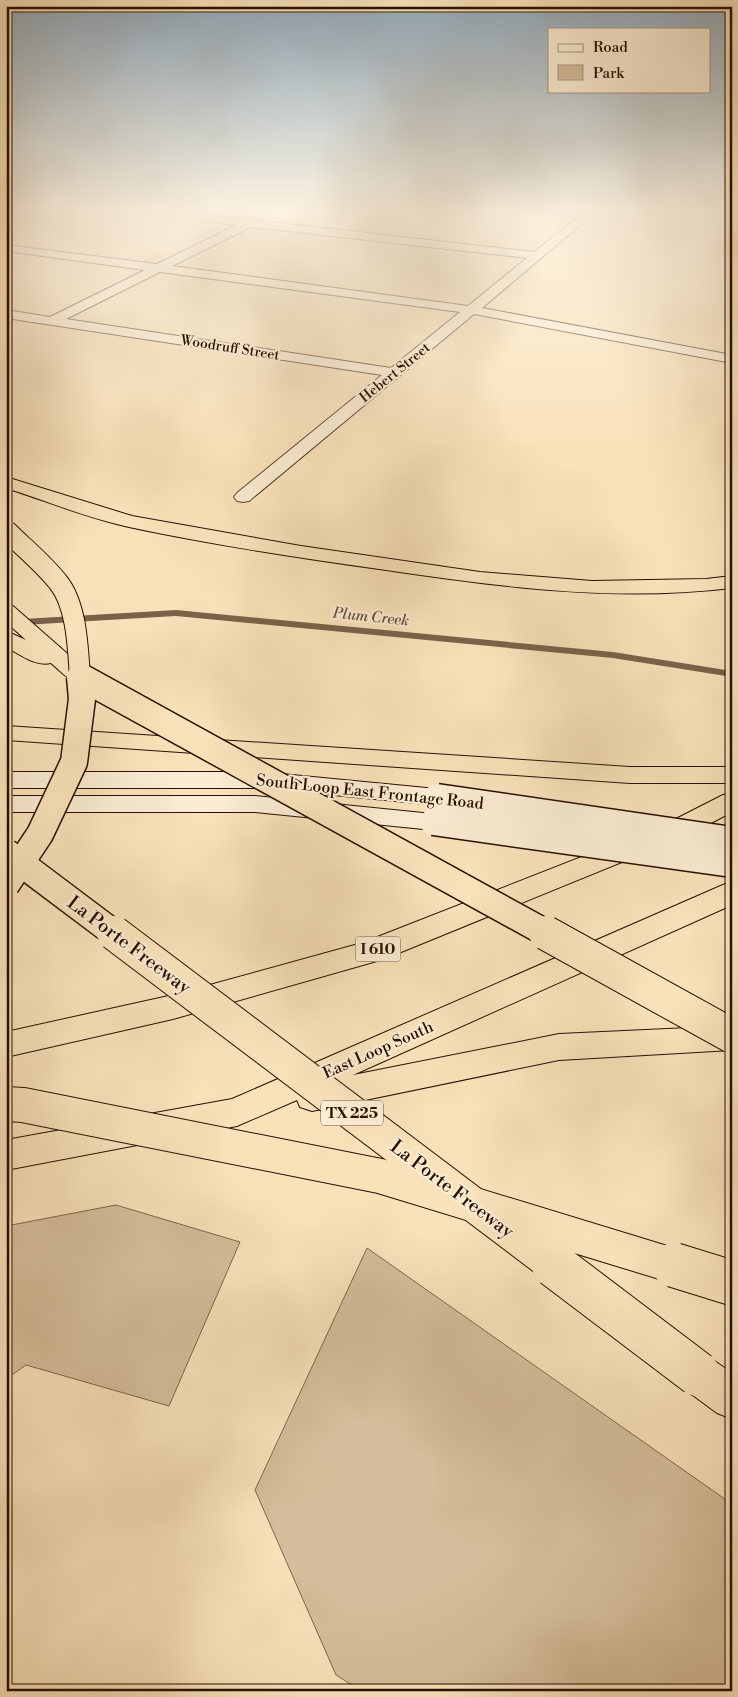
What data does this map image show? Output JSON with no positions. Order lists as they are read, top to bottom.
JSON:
{
  "streets": {
    "highway": [
      "La Porte Freeway",
      "I 610",
      "East Loop South",
      "TX 225"
    ],
    "street": ["Woodruff Street", "Hebert Street", "South Loop East Frontage Road"]
  },
  "crossings": [
    ["Woodruff Street", "Hebert Street"]
  ],
  "water": ["Plum Creek"],
  "legend": ["Road", "Park"]
}
